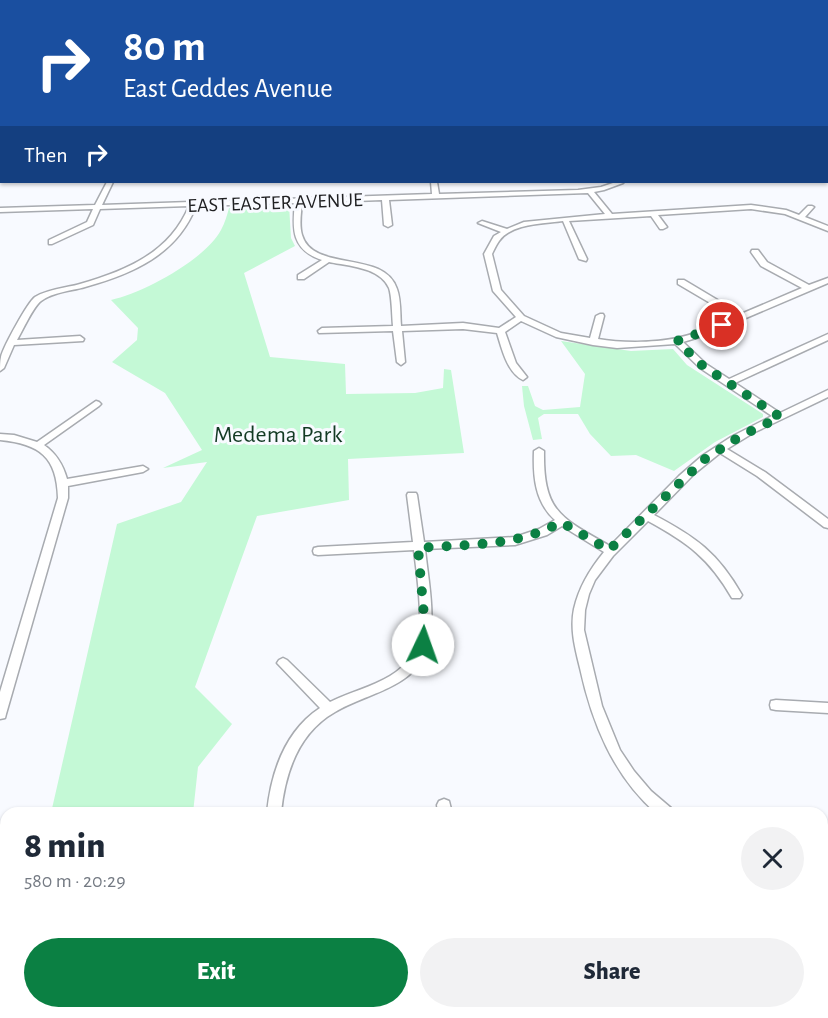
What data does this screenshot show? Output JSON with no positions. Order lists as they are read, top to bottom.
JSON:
{
  "streets": {
    "street": ["EAST EASTER AVENUE"]
  },
  "parks": ["Medema Park"],
  "page": {
    "turn": ["80 m", "East Geddes Avenue"],
    "then": "Then",
    "heading": ["8 min", "580 m · 20:29"],
    "buttons": ["Exit", "Share"]
  }
}
